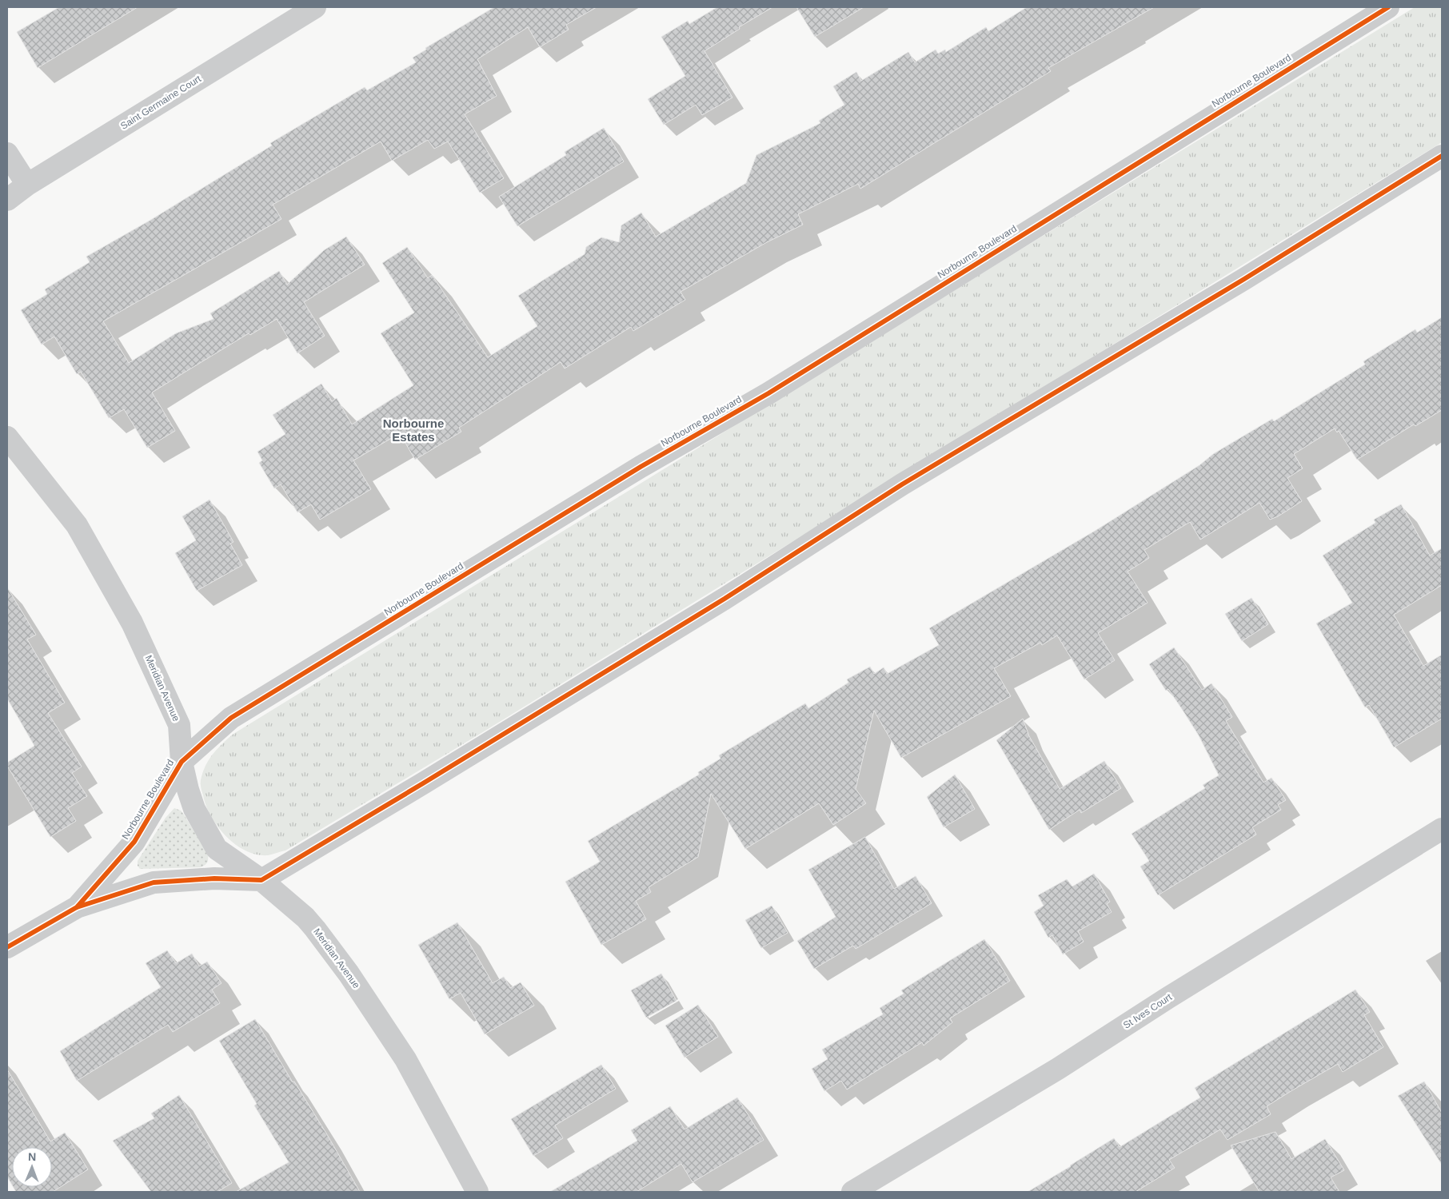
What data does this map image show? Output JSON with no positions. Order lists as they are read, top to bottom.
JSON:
{
  "streets": {
    "street": [
      "Norbourne Boulevard",
      "Saint Germaine Court",
      "Meridian Avenue",
      "St Ives Court"
    ]
  },
  "crossings": [
    ["Norbourne Boulevard", "Meridian Avenue"]
  ],
  "districts": ["Norbourne Estates"],
  "north": "top"
}
